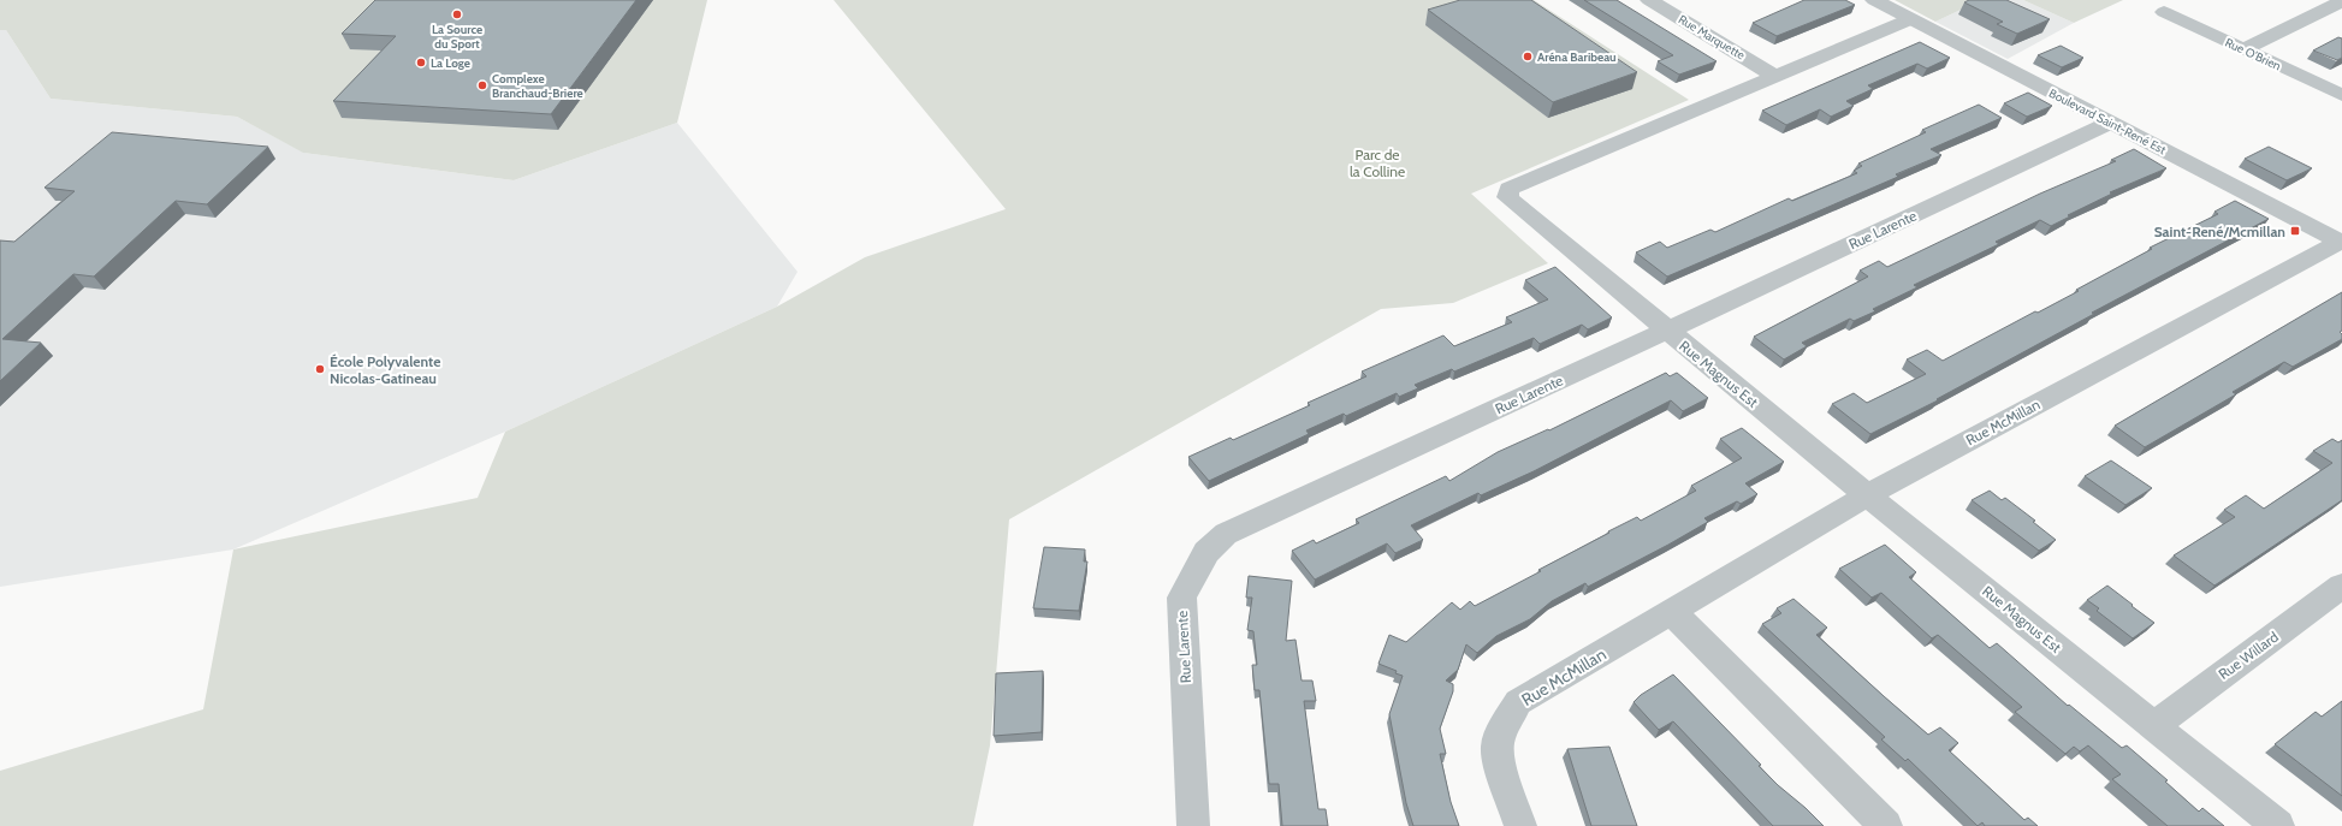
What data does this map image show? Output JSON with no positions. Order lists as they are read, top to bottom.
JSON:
{
  "streets": {
    "street": [
      "Rue Marquette",
      "Rue O'Brien",
      "Boulevard Saint-René Est",
      "Rue Larente",
      "Rue Magnus Est",
      "Rue McMillan",
      "Rue Willard"
    ]
  },
  "crossings": [
    ["Rue Marquette", "Rue Magnus Est"],
    ["Boulevard Saint-René Est", "Rue Larente"],
    ["Boulevard Saint-René Est", "Rue Magnus Est"],
    ["Boulevard Saint-René Est", "Rue McMillan"],
    ["Rue Larente", "Rue Magnus Est"],
    ["Rue Magnus Est", "Rue McMillan"],
    ["Rue Magnus Est", "Rue Willard"]
  ],
  "parks": ["Parc de la Colline"],
  "places": {
    "other": [
      "La Source du Sport",
      "Aréna Baribeau",
      "La Loge",
      "Complexe Branchaud-Briere",
      "École Polyvalente Nicolas-Gatineau"
    ],
    "transit": ["Saint-René/Mcmillan"]
  }
}
